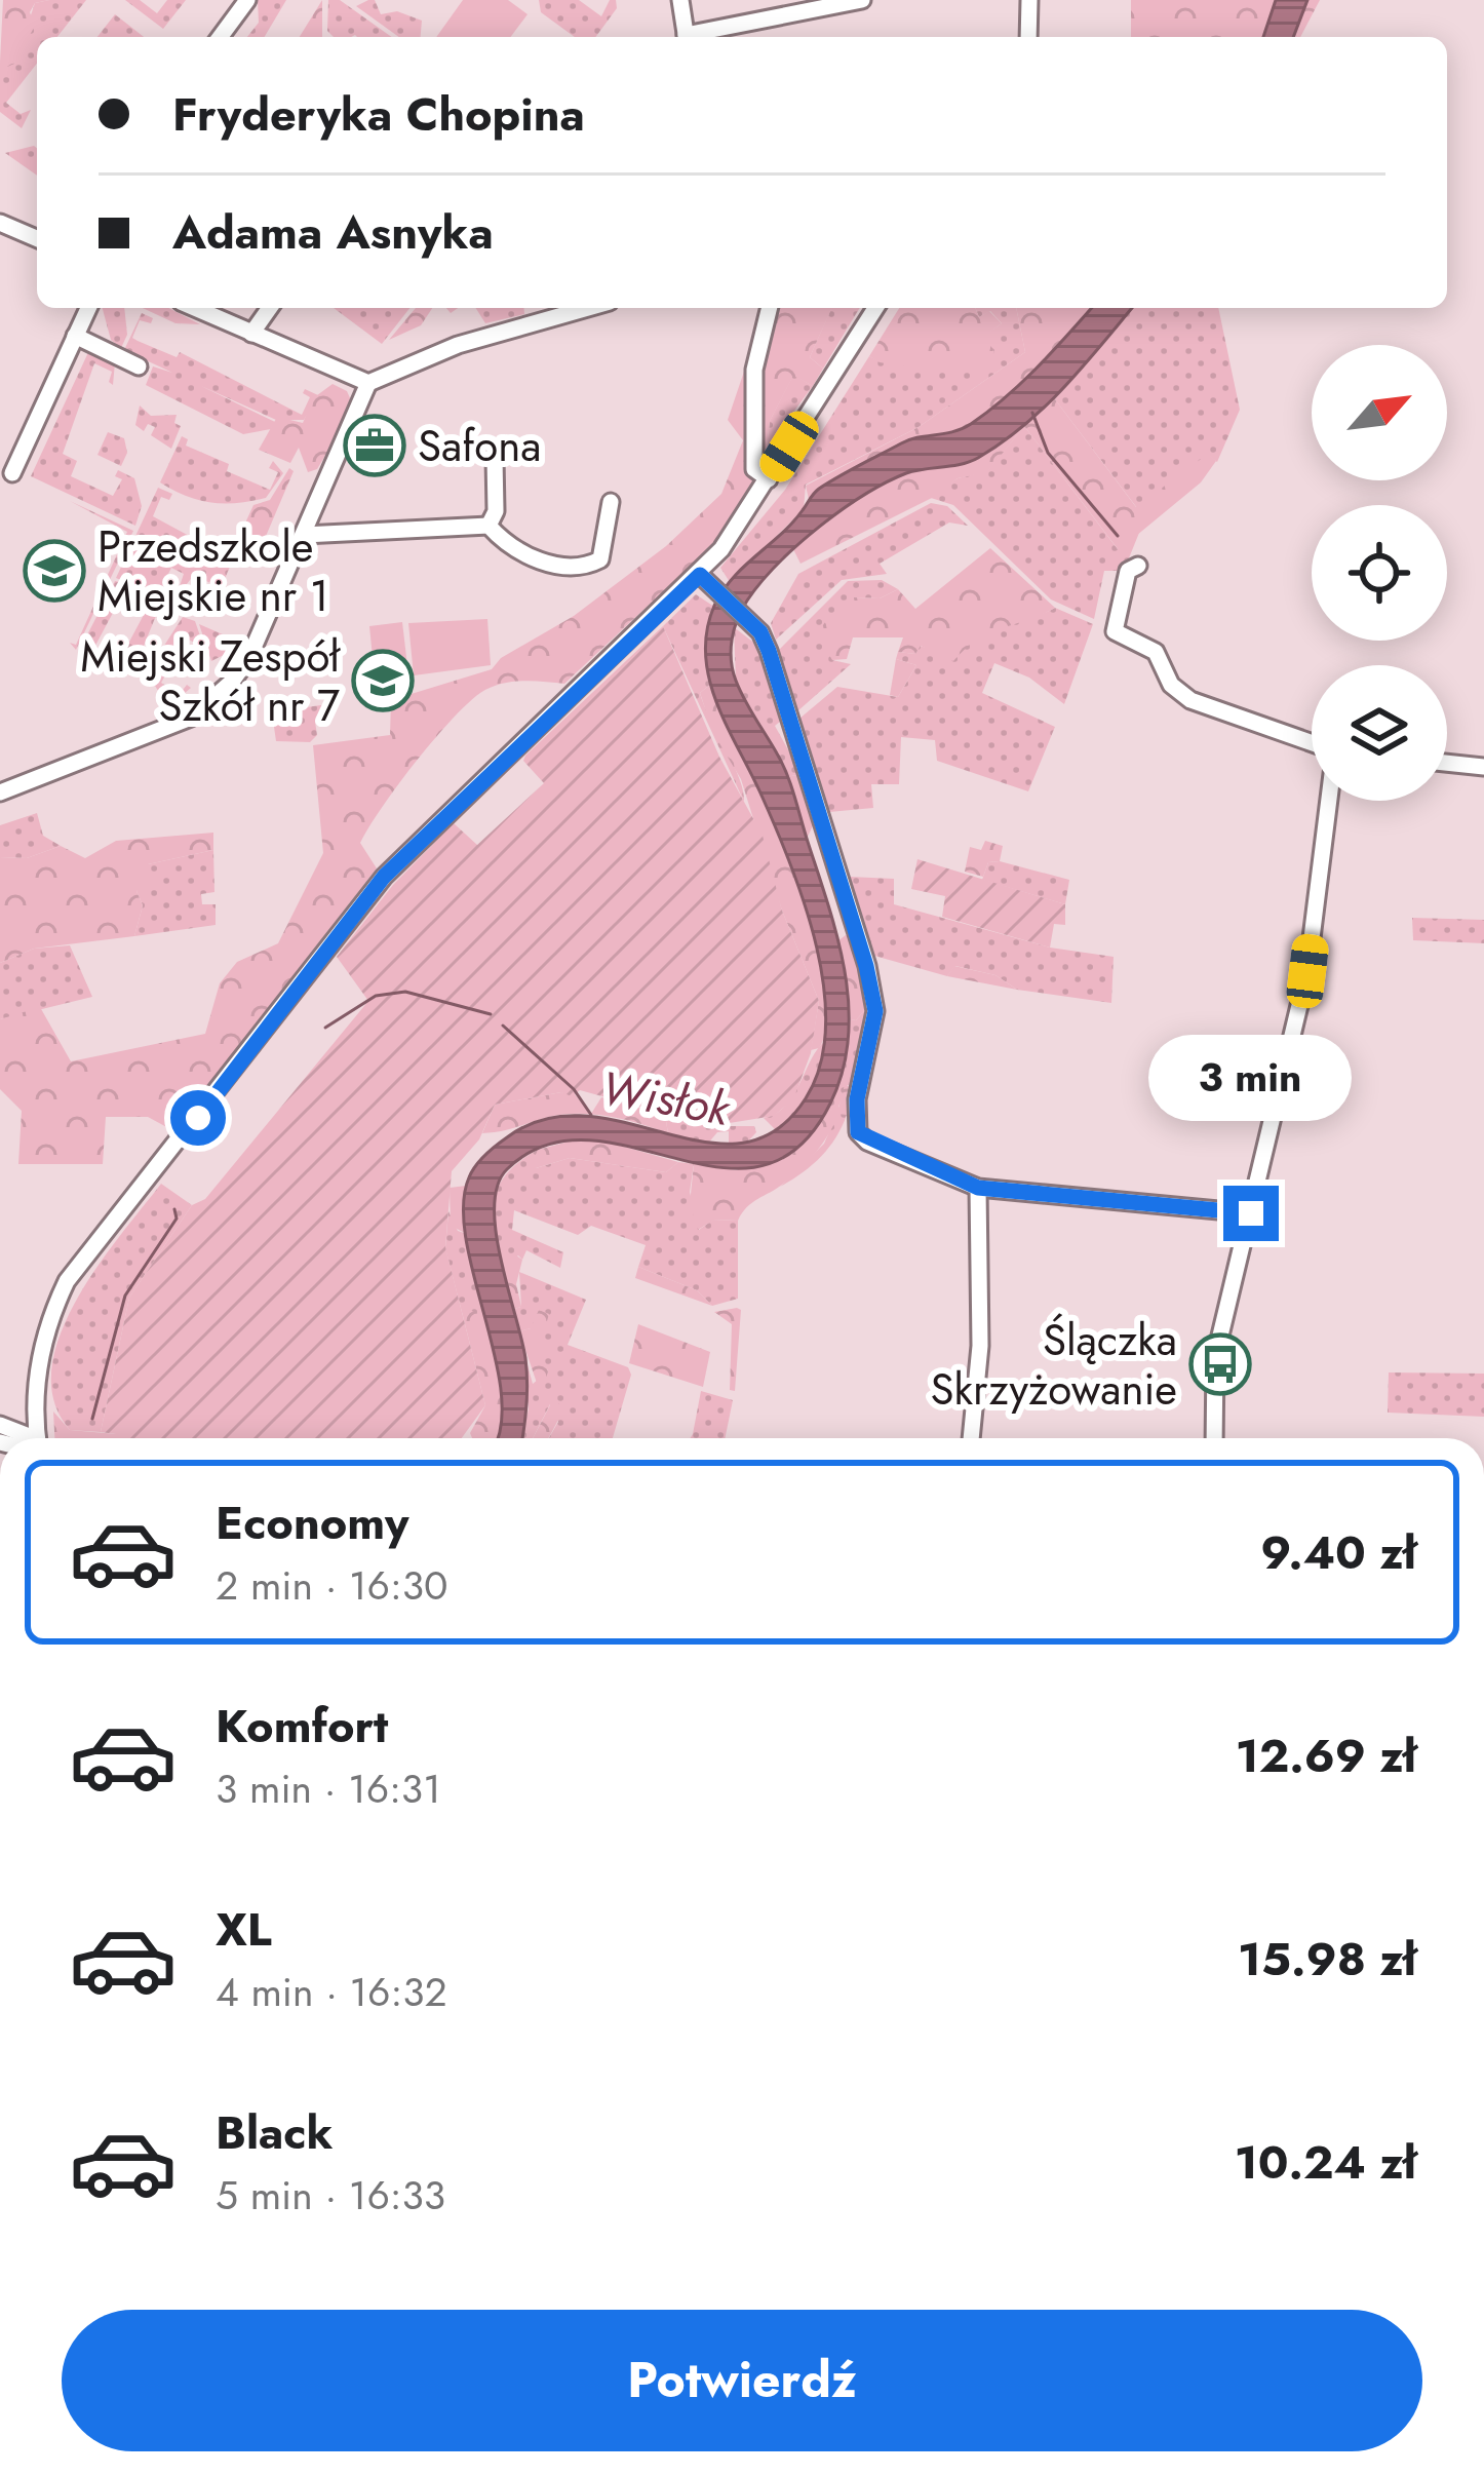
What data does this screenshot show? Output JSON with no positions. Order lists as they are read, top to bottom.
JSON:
{
  "water": ["Wisłok"],
  "places": {
    "office": ["Safona"],
    "school or university": ["Przedszkole Miejskie nr 1", "Miejski Zespół Szkół nr 7"],
    "bus stop": ["Ślączka Skrzyżowanie"]
  },
  "north": "top right",
  "page": {
    "banner": ["Fryderyka Chopina", "Adama Asnyka"],
    "bubble": "3 min",
    "list": [
      {
        "name": "Economy",
        "note": "2 min · 16:30",
        "value": "9.40 zł"
      },
      {
        "name": "Komfort",
        "note": "3 min · 16:31",
        "value": "12.69 zł"
      },
      {
        "name": "XL",
        "note": "4 min · 16:32",
        "value": "15.98 zł"
      },
      {
        "name": "Black",
        "note": "5 min · 16:33",
        "value": "10.24 zł"
      }
    ],
    "buttons": "Potwierdź"
  }
}
